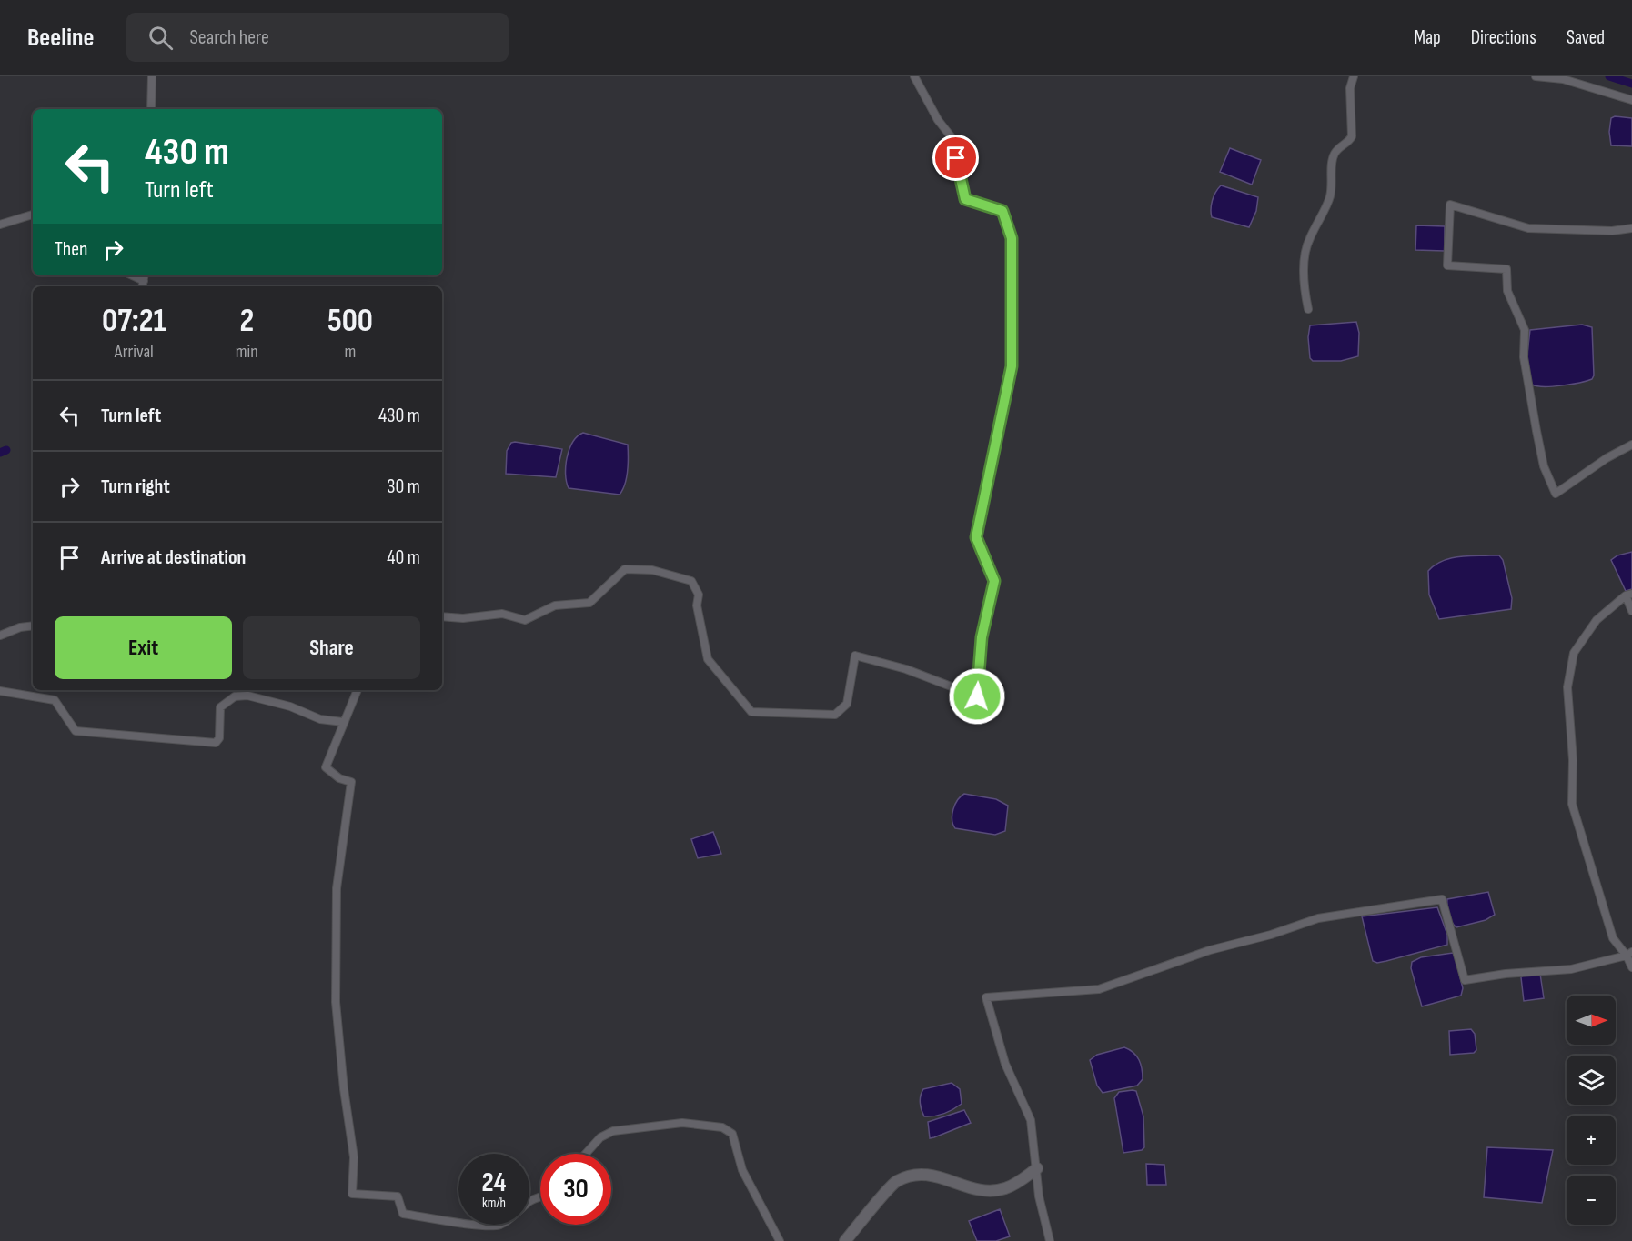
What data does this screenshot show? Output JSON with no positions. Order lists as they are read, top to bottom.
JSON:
{
  "north": "right",
  "page": {
    "header": "Beeline",
    "search": "Search here",
    "nav": ["Map", "Directions", "Saved"],
    "turn": ["430 m", "Turn left"],
    "then": "Then",
    "eta": [
      "07:21",
      "Arrival",
      "2",
      "min",
      "500",
      "m"
    ],
    "list": [
      {
        "name": "Turn left",
        "value": "430 m"
      },
      {
        "name": "Turn right",
        "value": "30 m"
      },
      {
        "name": "Arrive at destination",
        "value": "40 m"
      }
    ],
    "buttons": ["Exit", "Share"],
    "map_buttons": ["+", "−"],
    "speed": "24 km/h",
    "limit": "30"
  }
}
